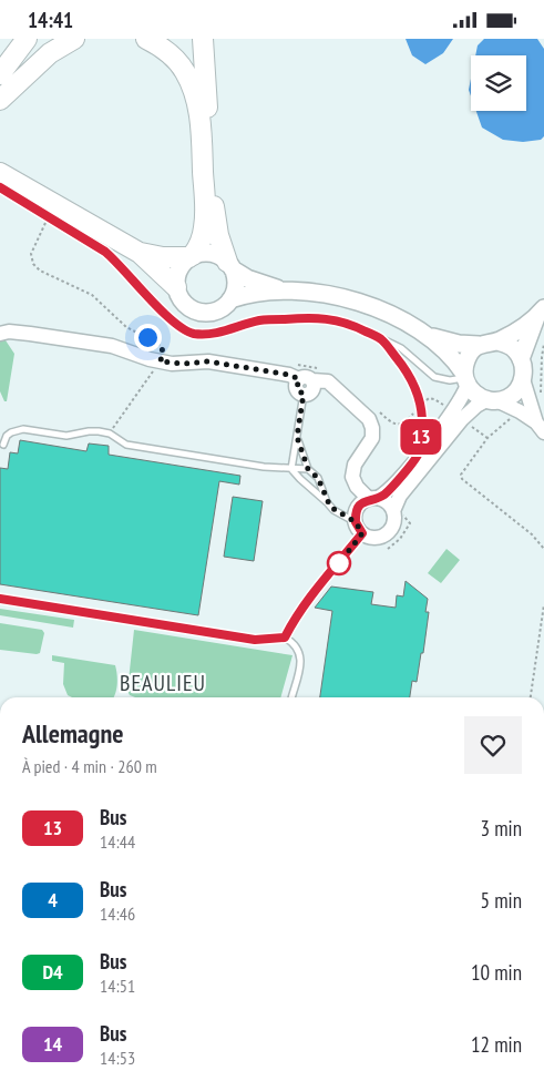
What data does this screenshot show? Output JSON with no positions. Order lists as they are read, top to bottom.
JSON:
{
  "districts": ["BEAULIEU"],
  "lines": ["bus line 13"],
  "page": {
    "status": "14:41",
    "on_map": "13",
    "heading": ["Allemagne", "À pied · 4 min · 260 m"],
    "list": [
      {
        "mark": "13",
        "name": "Bus",
        "note": "14:44",
        "value": "3 min"
      },
      {
        "mark": "4",
        "name": "Bus",
        "note": "14:46",
        "value": "5 min"
      },
      {
        "mark": "D4",
        "name": "Bus",
        "note": "14:51",
        "value": "10 min"
      },
      {
        "mark": "14",
        "name": "Bus",
        "note": "14:53",
        "value": "12 min"
      }
    ]
  }
}
